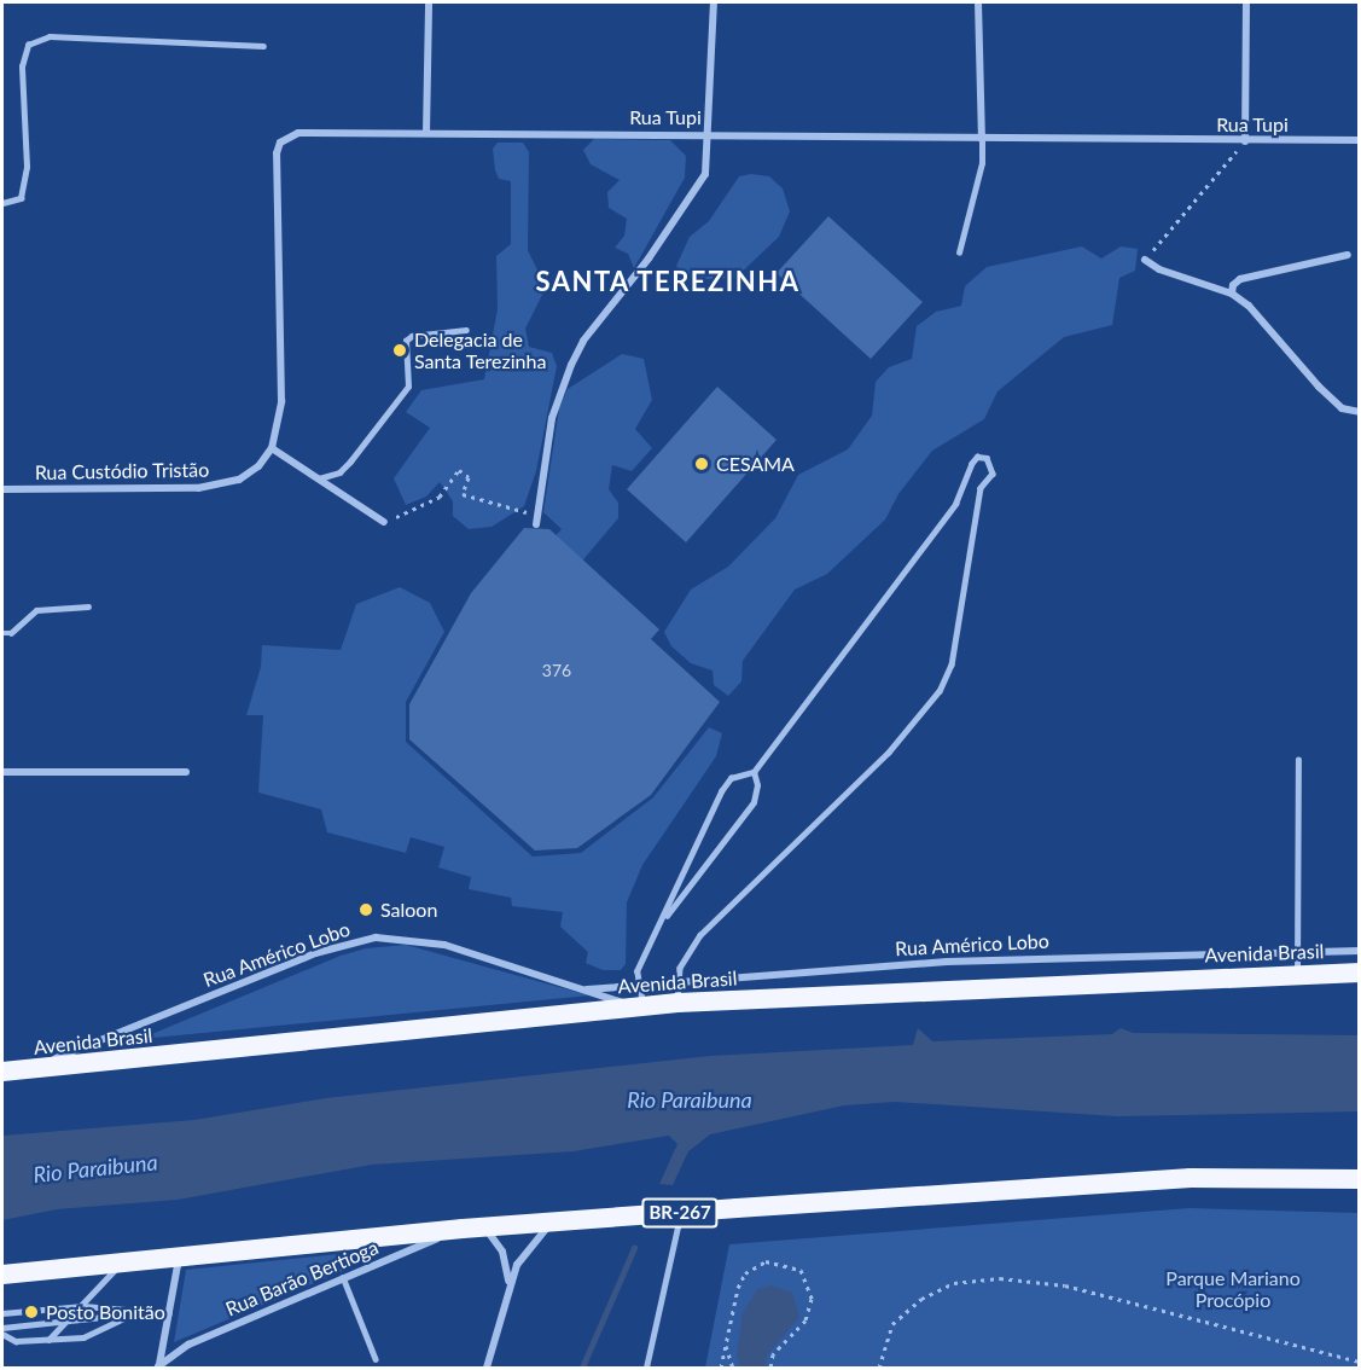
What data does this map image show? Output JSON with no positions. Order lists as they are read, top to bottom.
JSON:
{
  "streets": {
    "highway": ["Avenida Brasil", "BR-267"],
    "street": [
      "Rua Tupi",
      "Rua Custódio Tristão",
      "Rua Américo Lobo",
      "Rua Barão Bertioga"
    ]
  },
  "crossings": [
    ["Rua Tupi", "Rua Custódio Tristão"],
    ["Rua Américo Lobo", "Avenida Brasil"],
    ["BR-267", "Rua Barão Bertioga"]
  ],
  "districts": ["SANTA TEREZINHA"],
  "water": ["Rio Paraibuna"],
  "parks": ["Parque Mariano Procópio"],
  "places": [
    "Delegacia de Santa Terezinha",
    "CESAMA",
    "Saloon",
    "Posto Bonitão"
  ],
  "house_numbers": ["376"]
}
